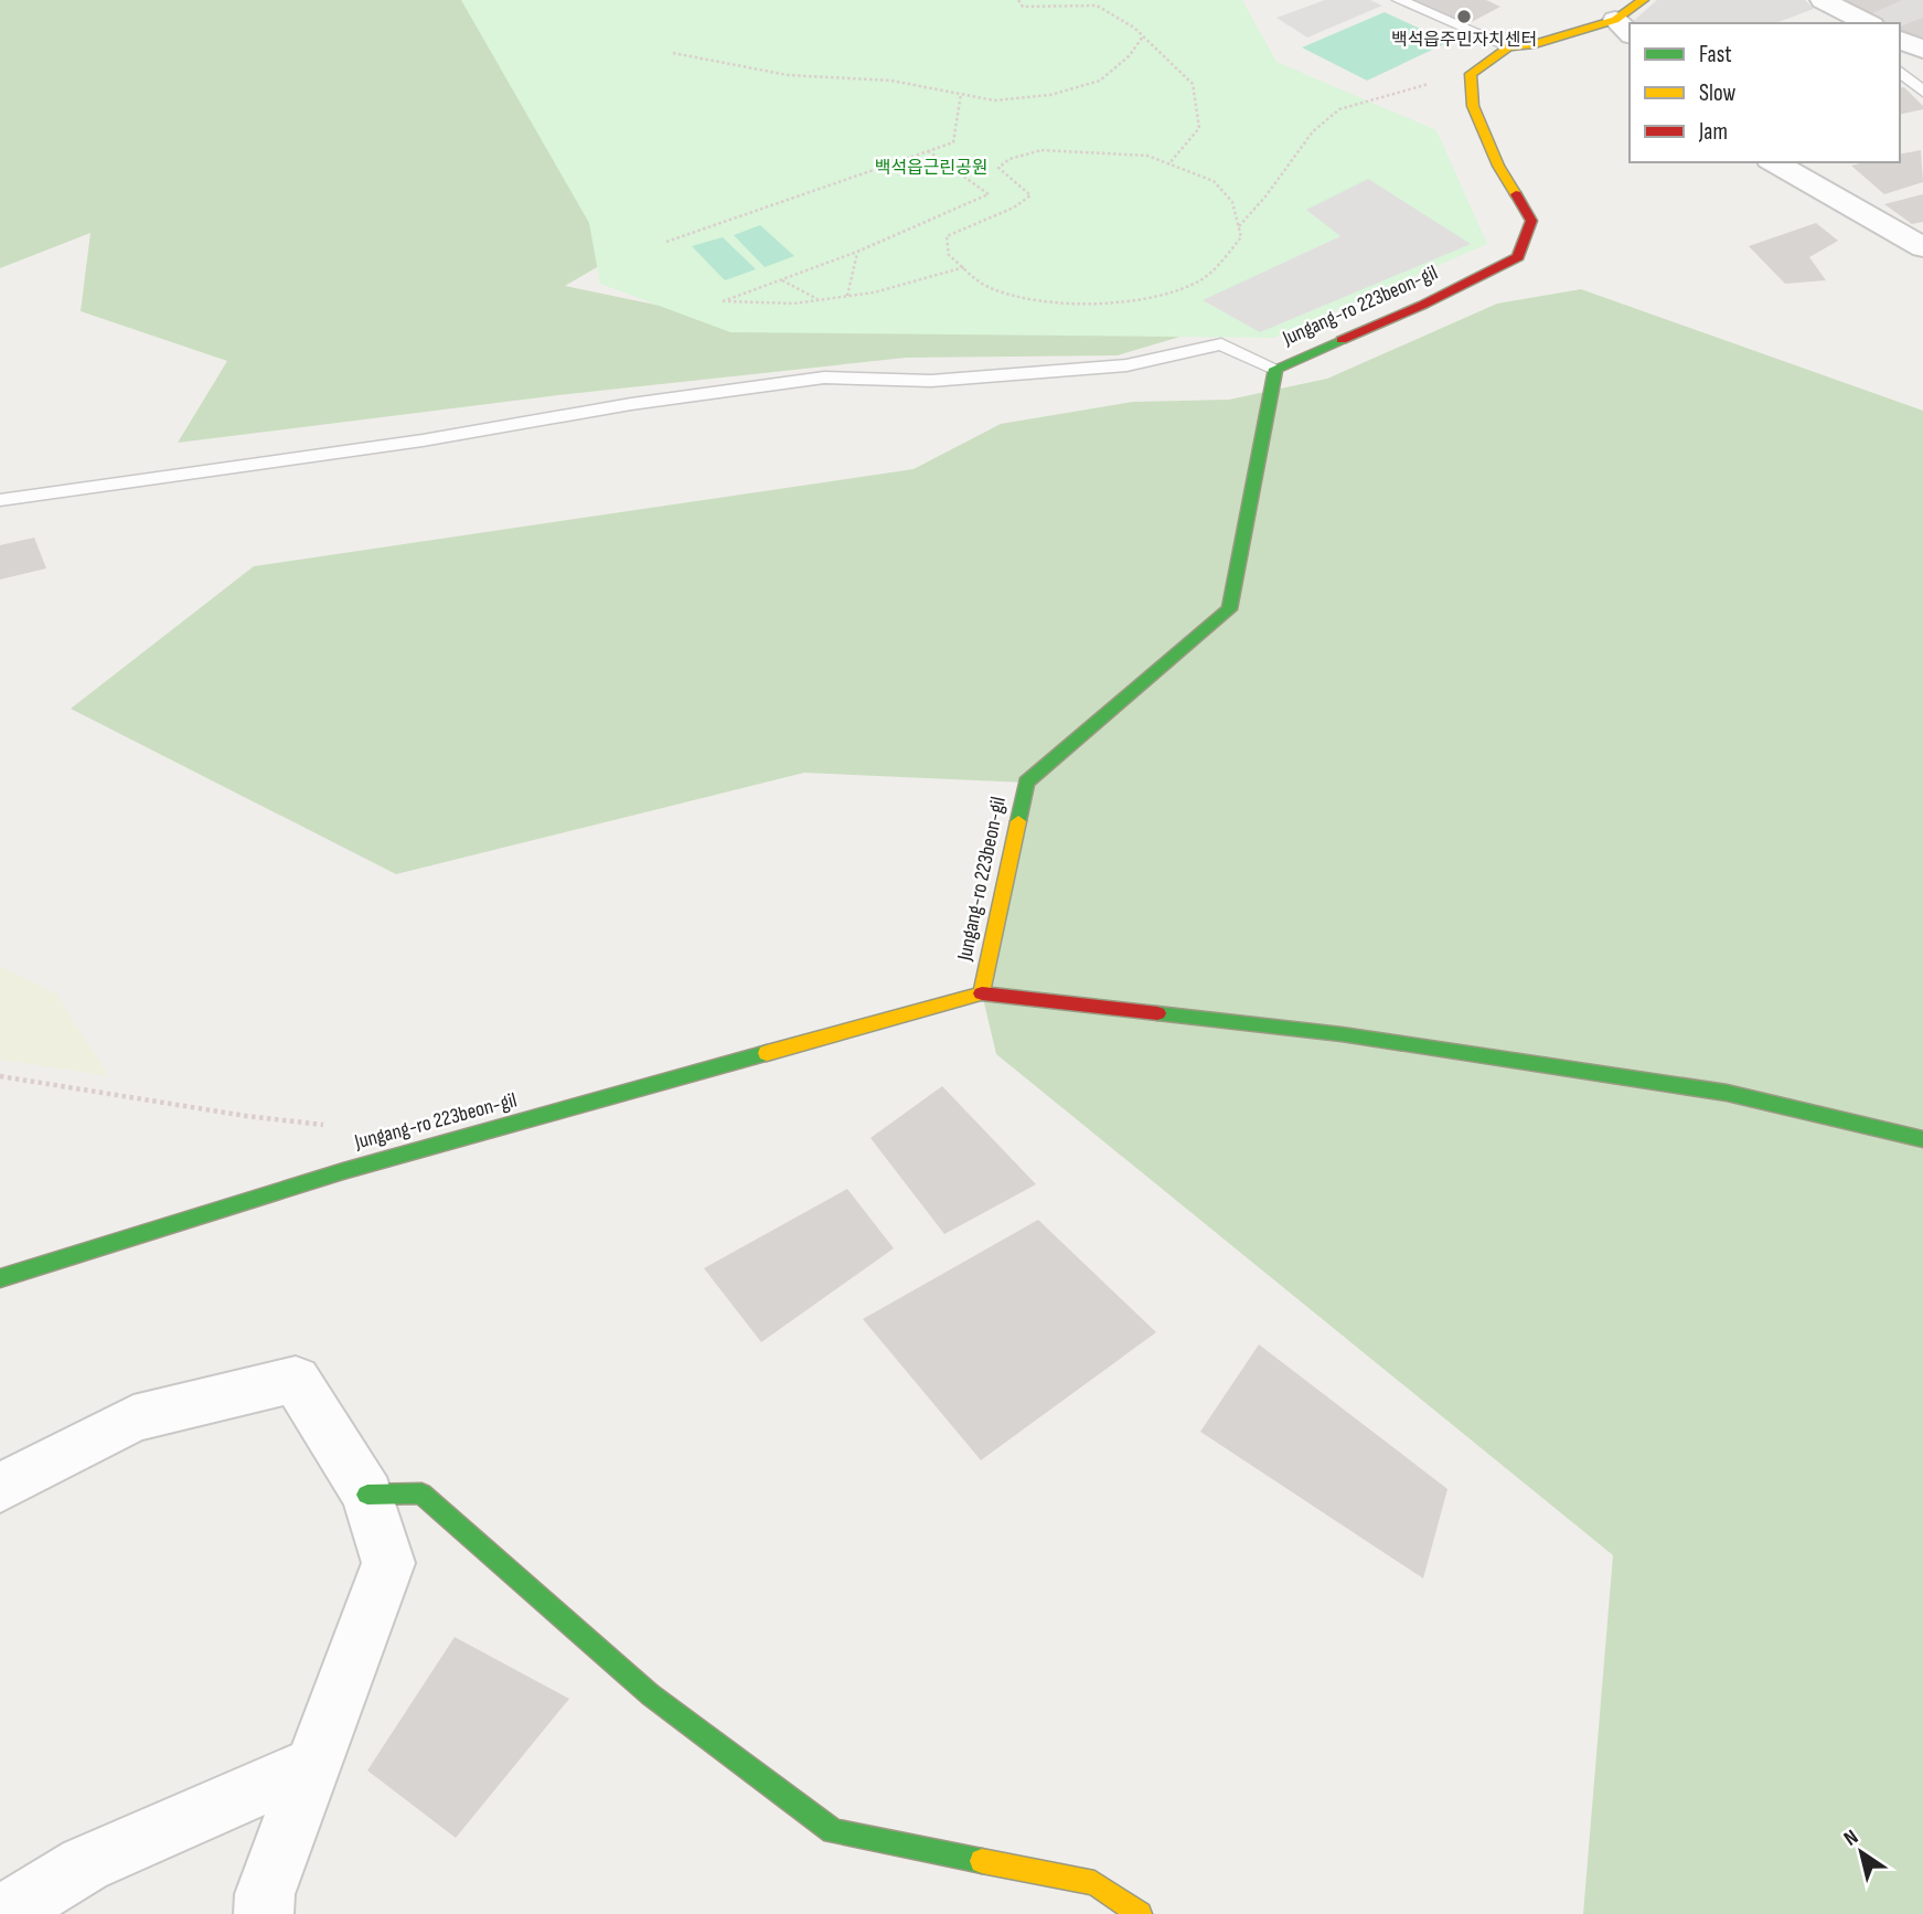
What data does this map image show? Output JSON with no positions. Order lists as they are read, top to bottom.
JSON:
{
  "streets": {
    "street": ["Jungang-ro 223beon-gil"]
  },
  "parks": ["백석읍근린공원"],
  "places": ["백석읍주민자치센터"],
  "legend": ["Fast", "Slow", "Jam"],
  "north": "top left"
}
